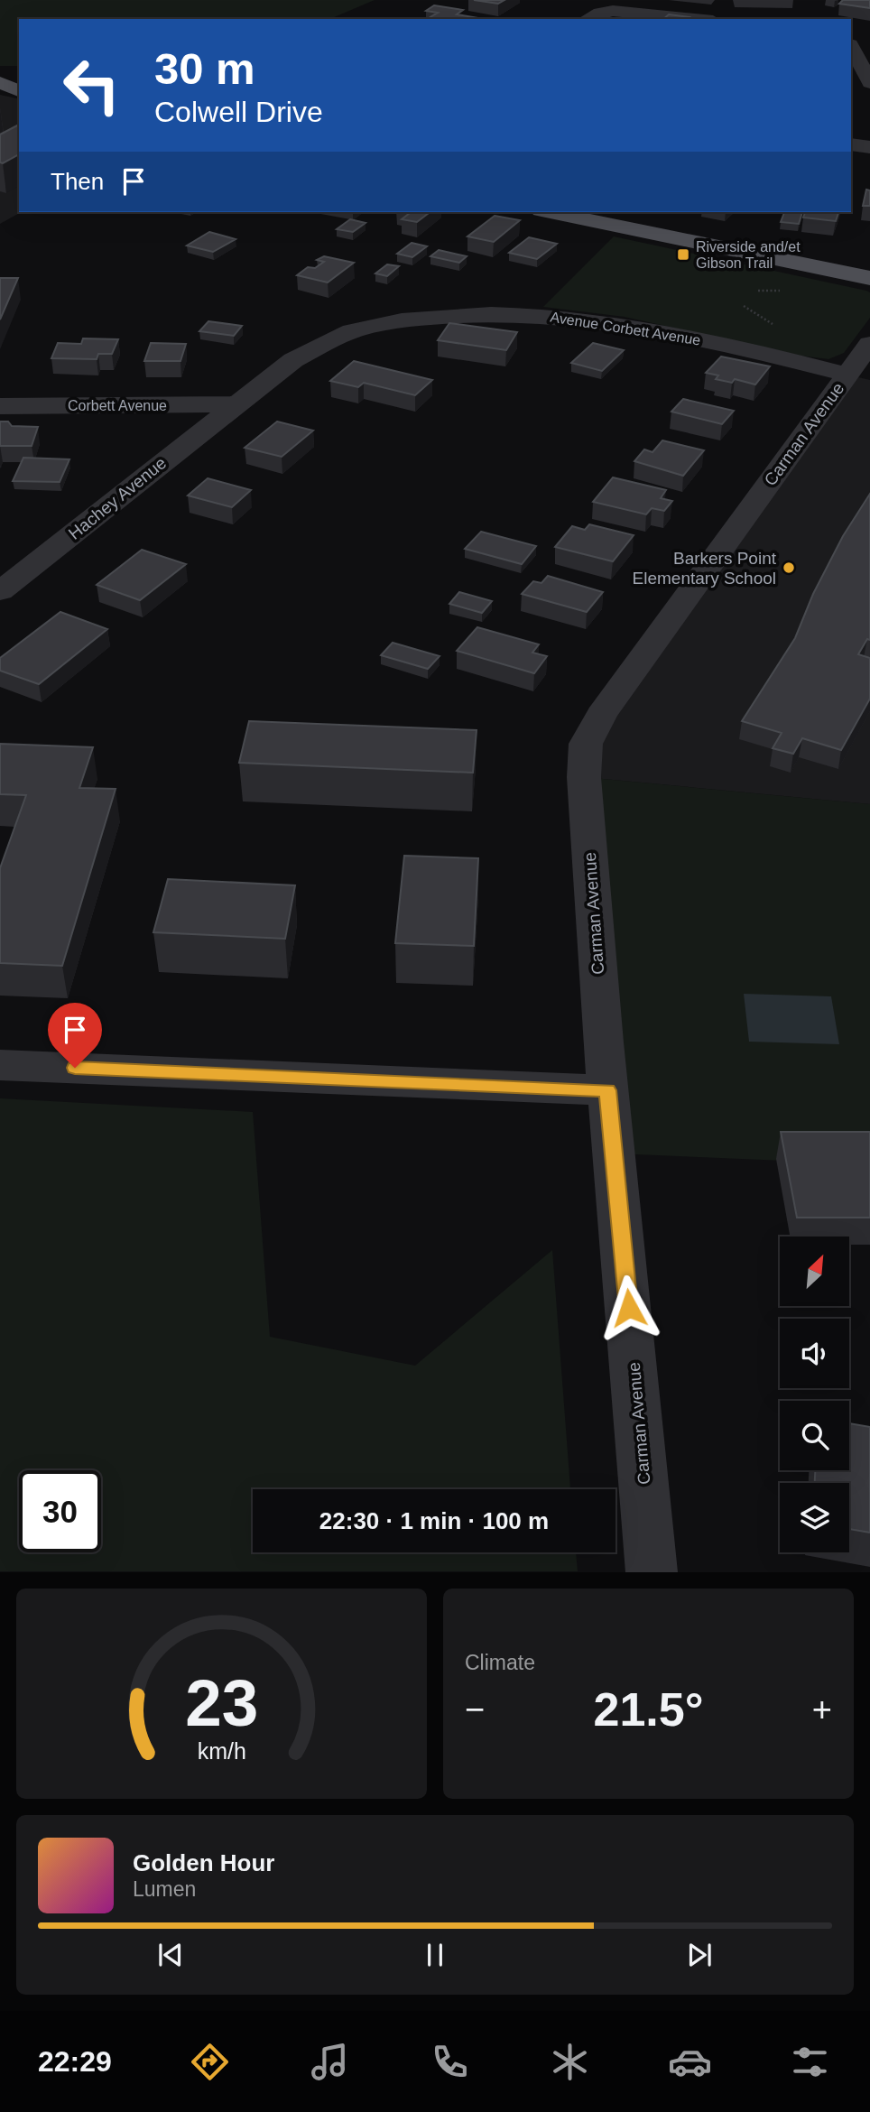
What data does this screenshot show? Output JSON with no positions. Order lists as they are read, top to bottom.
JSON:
{
  "streets": {
    "street": [
      "Avenue Corbett Avenue",
      "Corbett Avenue",
      "Carman Avenue",
      "Hachey Avenue"
    ]
  },
  "crossings": [
    ["Avenue Corbett Avenue", "Corbett Avenue"],
    ["Avenue Corbett Avenue", "Carman Avenue"],
    ["Avenue Corbett Avenue", "Hachey Avenue"],
    ["Corbett Avenue", "Hachey Avenue"]
  ],
  "places": {
    "transit": ["Riverside and/et Gibson Trail"],
    "other": ["Barkers Point Elementary School"]
  },
  "north": "top right",
  "page": {
    "turn": ["30 m", "Colwell Drive"],
    "then": "Then",
    "limit": "30",
    "trip": "22:30 · 1 min · 100 m",
    "tile": "Climate",
    "heat": ["−", "21.5°", "+"],
    "song": ["Golden Hour", "Lumen"],
    "tabs": "22:29",
    "gauge": ["23", "km/h"]
  }
}
